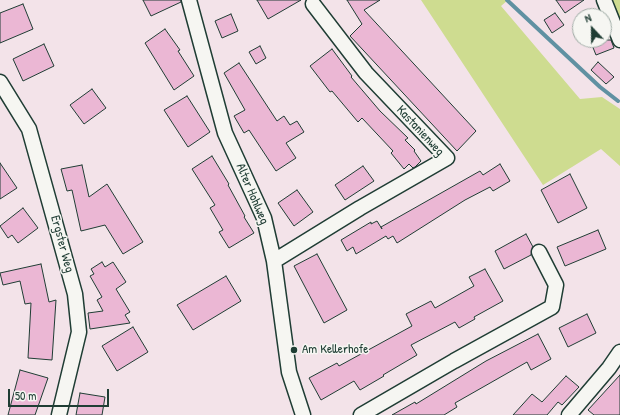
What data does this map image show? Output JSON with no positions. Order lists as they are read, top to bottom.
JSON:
{
  "streets": {
    "street": ["Kastanienweg", "Alter Hohlweg", "Ergster Weg"]
  },
  "crossings": [
    ["Kastanienweg", "Alter Hohlweg"]
  ],
  "places": ["Am Kellerhofe"],
  "scale_bar": "50 m",
  "north": "top"
}
